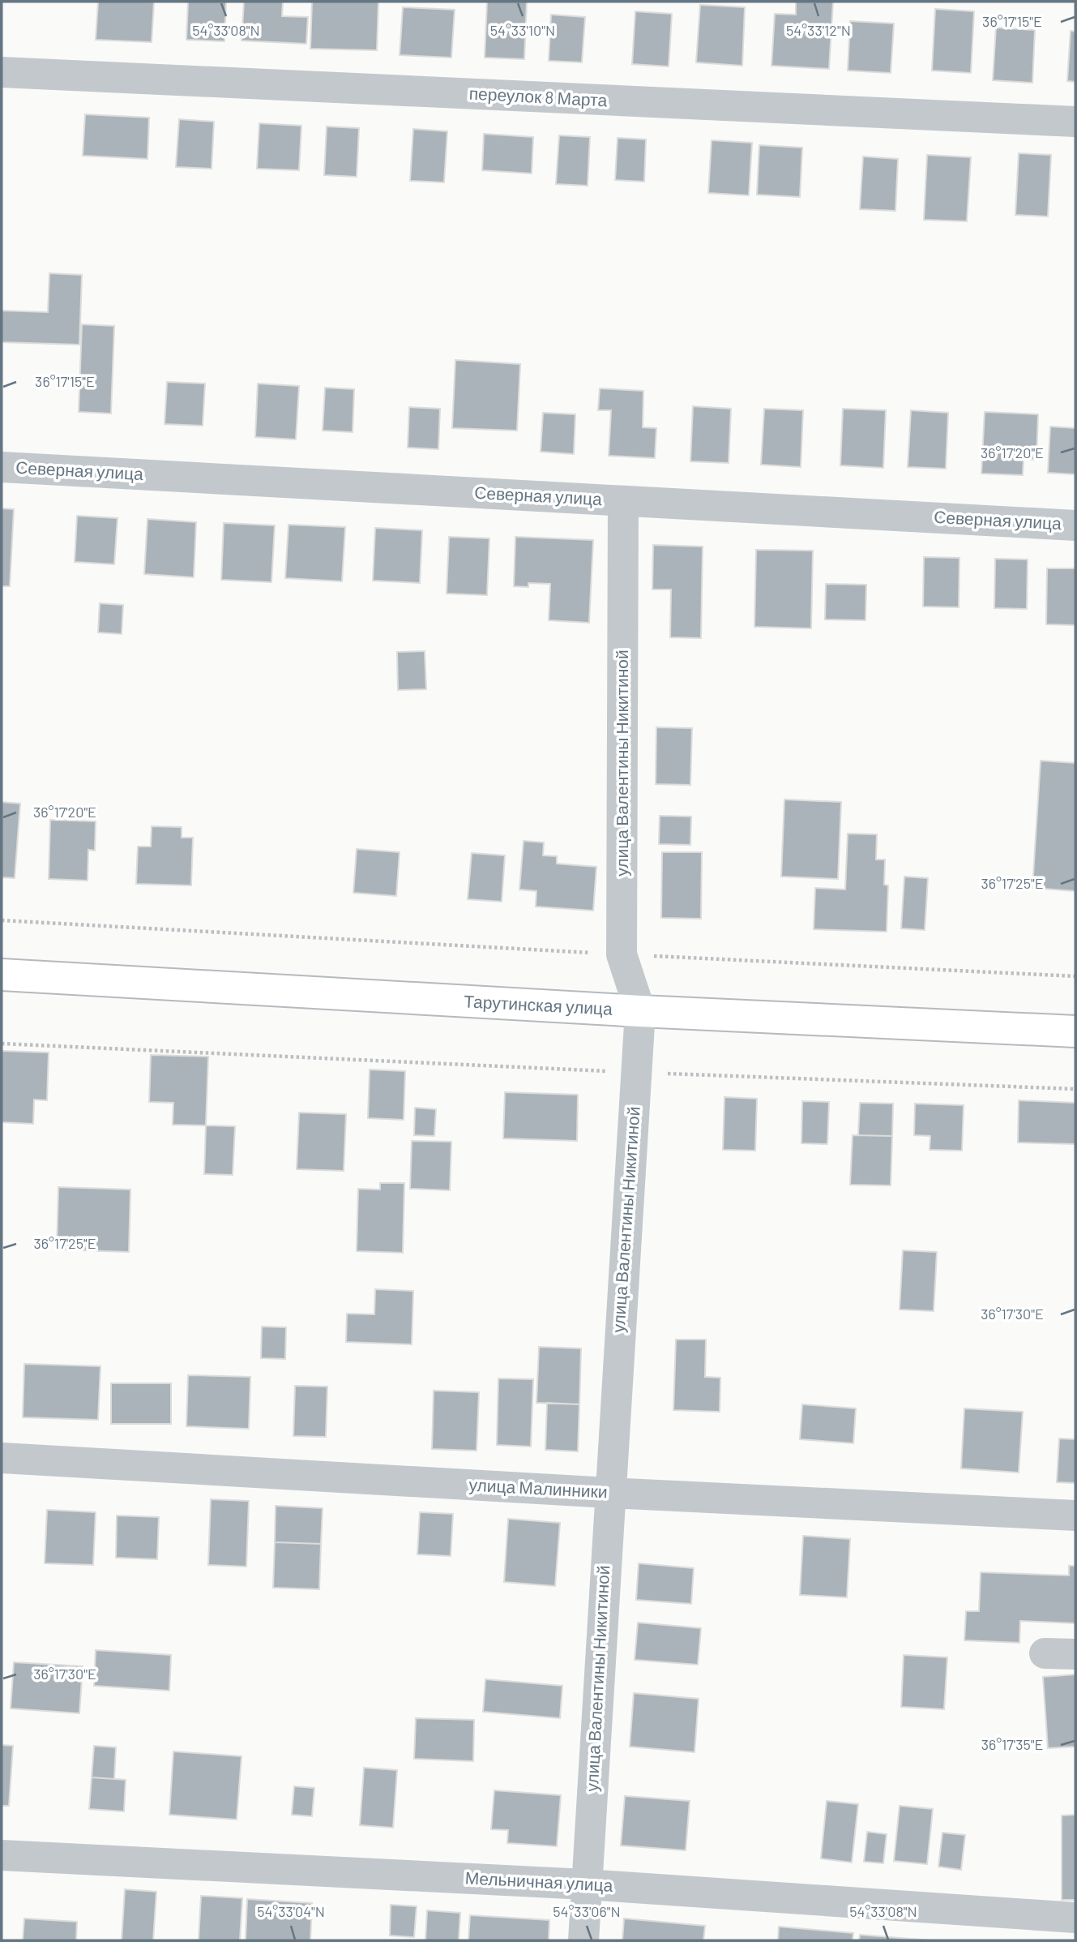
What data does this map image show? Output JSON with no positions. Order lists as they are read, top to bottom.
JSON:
{
  "streets": {
    "main road": ["Тарутинская улица"],
    "street": [
      "переулок 8 Марта",
      "Северная улица",
      "улица Валентины Никитиной",
      "улица Малинники",
      "Мельничная улица"
    ]
  },
  "crossings": [
    ["Северная улица", "улица Валентины Никитиной"],
    ["улица Валентины Никитиной", "Тарутинская улица"],
    ["улица Валентины Никитиной", "улица Малинники"],
    ["улица Валентины Никитиной", "Мельничная улица"]
  ],
  "coordinates": [
    "36°17'15\"E",
    "54°33'08\"N",
    "54°33'10\"N",
    "54°33'12\"N",
    "36°17'20\"E",
    "36°17'25\"E",
    "36°17'30\"E",
    "36°17'35\"E",
    "54°33'04\"N",
    "54°33'06\"N"
  ]
}
